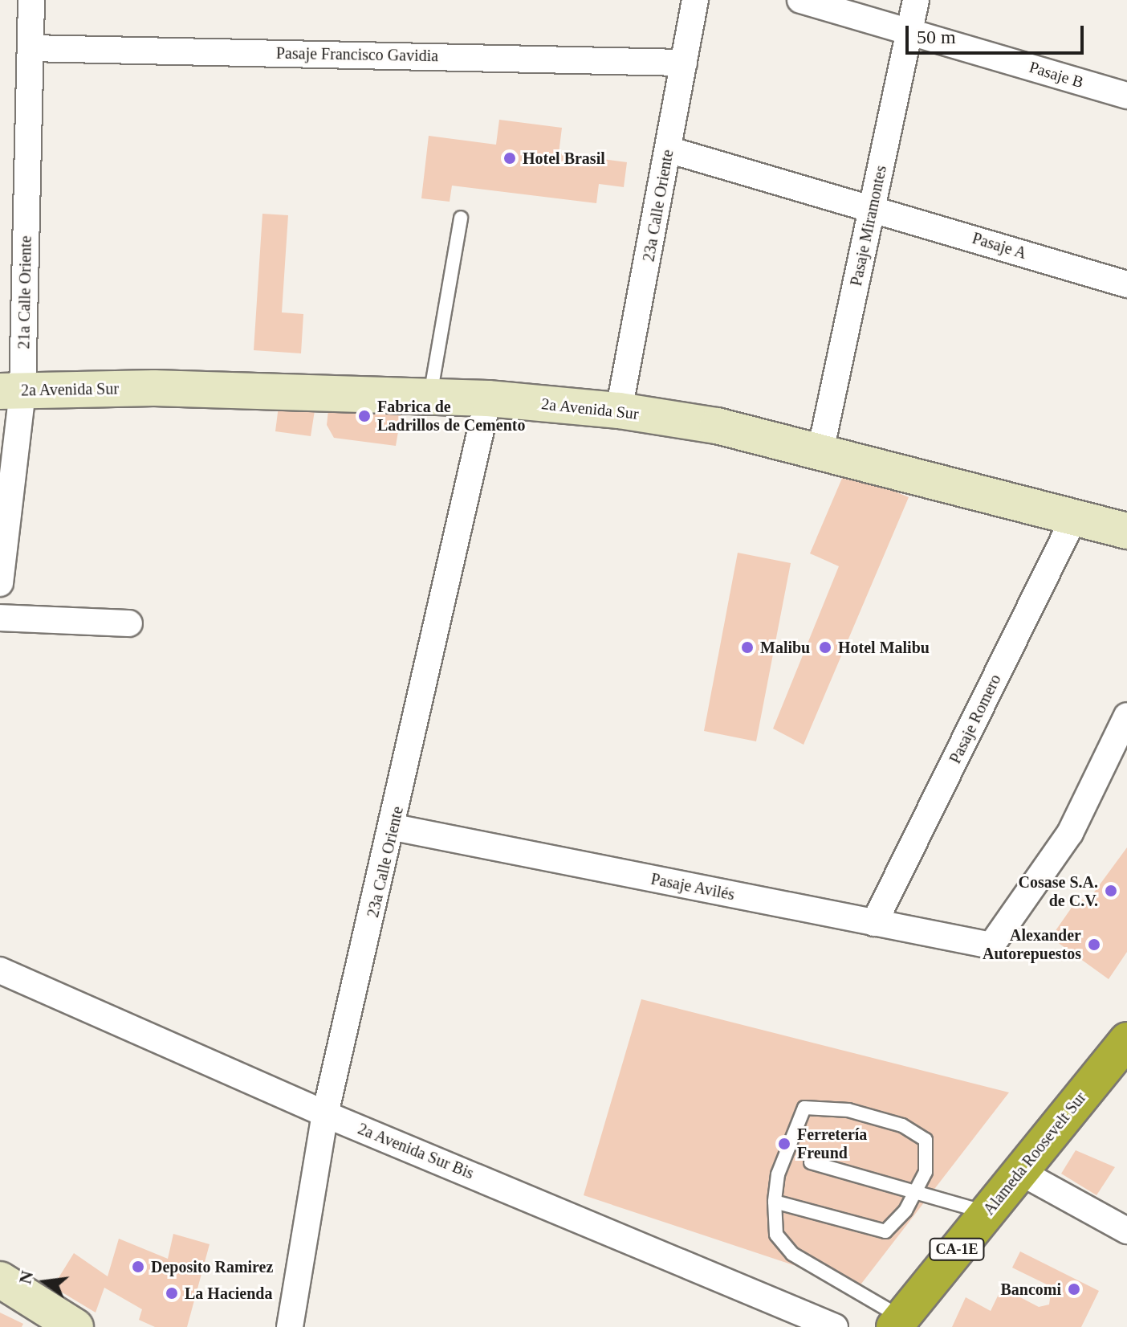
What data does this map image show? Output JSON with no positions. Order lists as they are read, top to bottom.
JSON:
{
  "streets": {
    "highway": ["Alameda Roosevelt Sur", "CA-1E"],
    "street": [
      "Pasaje Francisco Gavidia",
      "Pasaje B",
      "23a Calle Oriente",
      "Pasaje Miramontes",
      "Pasaje A",
      "21a Calle Oriente",
      "2a Avenida Sur",
      "Pasaje Romero",
      "Pasaje Avilés",
      "2a Avenida Sur Bis"
    ]
  },
  "crossings": [
    ["Pasaje Francisco Gavidia", "23a Calle Oriente"],
    ["Pasaje Francisco Gavidia", "21a Calle Oriente"],
    ["Pasaje B", "Pasaje Miramontes"],
    ["23a Calle Oriente", "Pasaje A"],
    ["23a Calle Oriente", "2a Avenida Sur"],
    ["23a Calle Oriente", "Pasaje Avilés"],
    ["23a Calle Oriente", "2a Avenida Sur Bis"],
    ["Pasaje Miramontes", "Pasaje A"],
    ["Pasaje Miramontes", "2a Avenida Sur"],
    ["21a Calle Oriente", "2a Avenida Sur"],
    ["2a Avenida Sur", "Pasaje Romero"],
    ["Pasaje Romero", "Pasaje Avilés"]
  ],
  "places": [
    "Hotel Brasil",
    "Fabrica de Ladrillos de Cemento",
    "Malibu",
    "Hotel Malibu",
    "Cosase S.A. de C.V.",
    "Alexander Autorepuestos",
    "Ferretería Freund",
    "Deposito Ramirez",
    "Bancomi",
    "La Hacienda"
  ],
  "scale_bar": "50 m",
  "north": "left"
}
